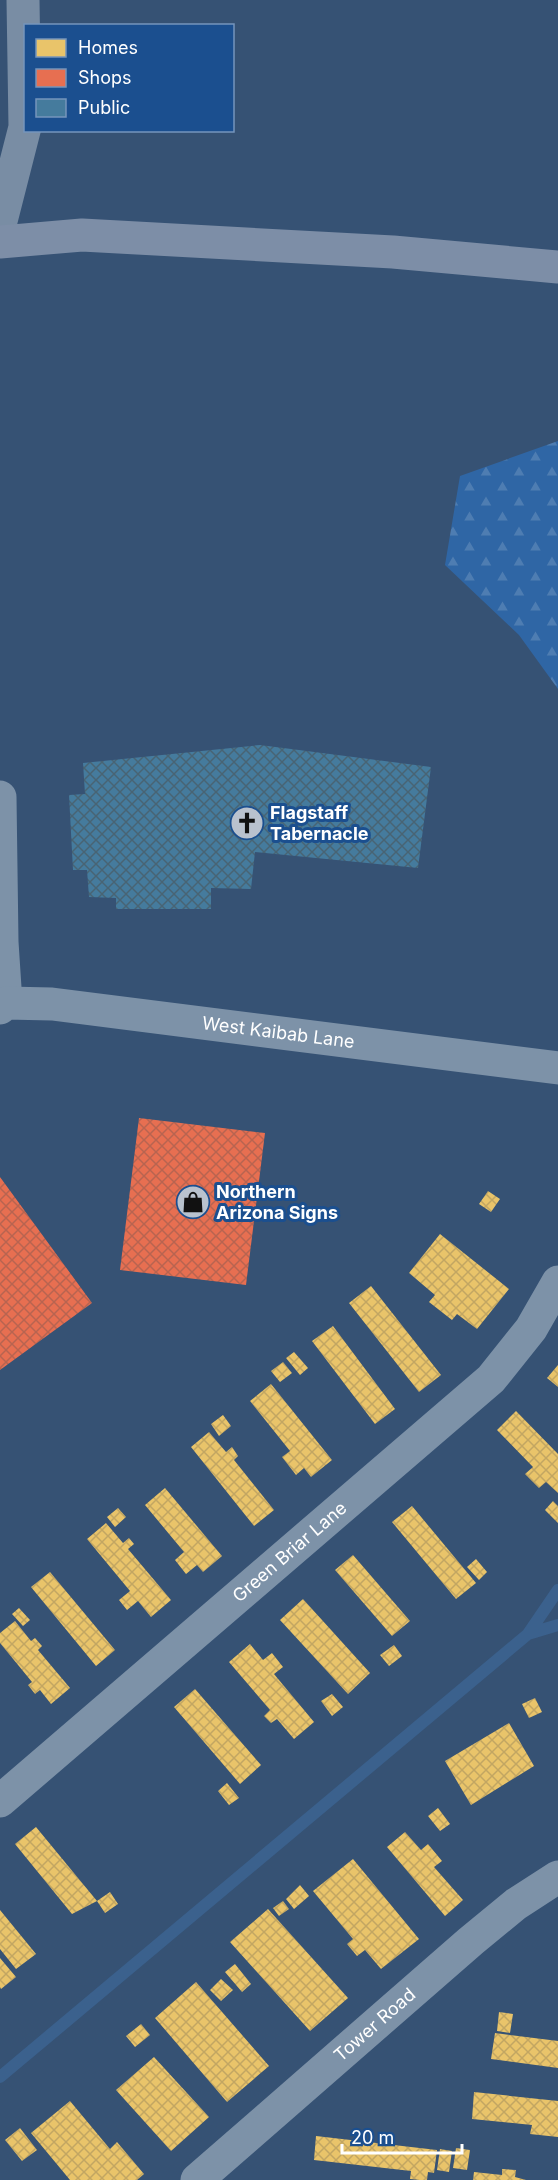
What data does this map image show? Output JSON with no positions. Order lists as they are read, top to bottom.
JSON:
{
  "streets": {
    "street": ["West Kaibab Lane", "Green Briar Lane", "Tower Road"]
  },
  "places": {
    "church": ["Flagstaff Tabernacle"],
    "shop": ["Northern Arizona Signs"]
  },
  "legend": ["Homes", "Shops", "Public"],
  "scale_bar": "20 m"
}
